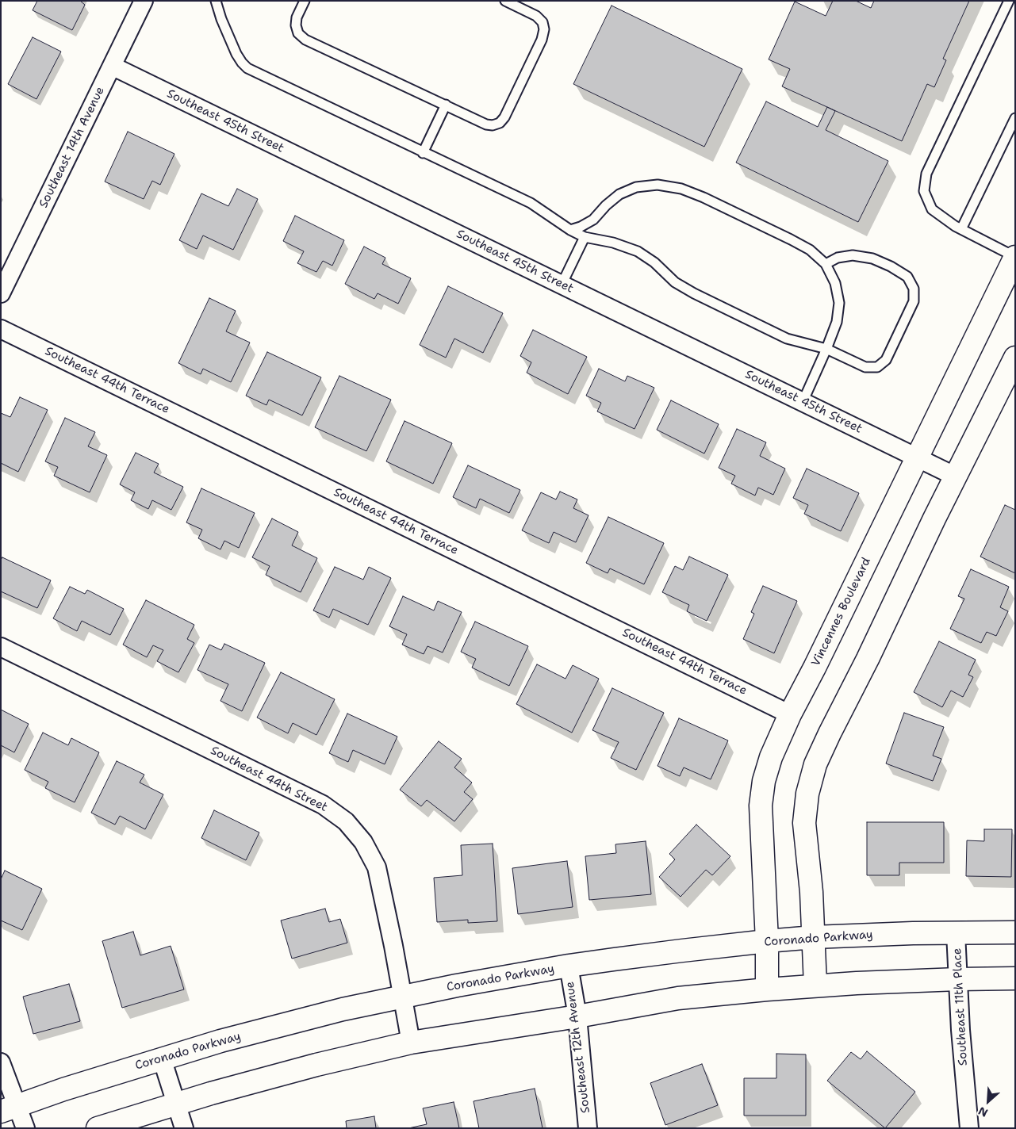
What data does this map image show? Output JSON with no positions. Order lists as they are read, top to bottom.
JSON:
{
  "streets": {
    "street": [
      "Southeast 45th Street",
      "Southeast 14th Avenue",
      "Southeast 44th Terrace",
      "Vincennes Boulevard",
      "Southeast 44th Street",
      "Coronado Parkway",
      "Southeast 11th Place",
      "Southeast 12th Avenue"
    ]
  },
  "crossings": [
    ["Southeast 45th Street", "Southeast 14th Avenue"],
    ["Southeast 45th Street", "Vincennes Boulevard"],
    ["Southeast 44th Terrace", "Vincennes Boulevard"],
    ["Vincennes Boulevard", "Coronado Parkway"],
    ["Southeast 44th Street", "Coronado Parkway"],
    ["Coronado Parkway", "Southeast 11th Place"],
    ["Coronado Parkway", "Southeast 12th Avenue"]
  ],
  "north": "bottom left"
}
